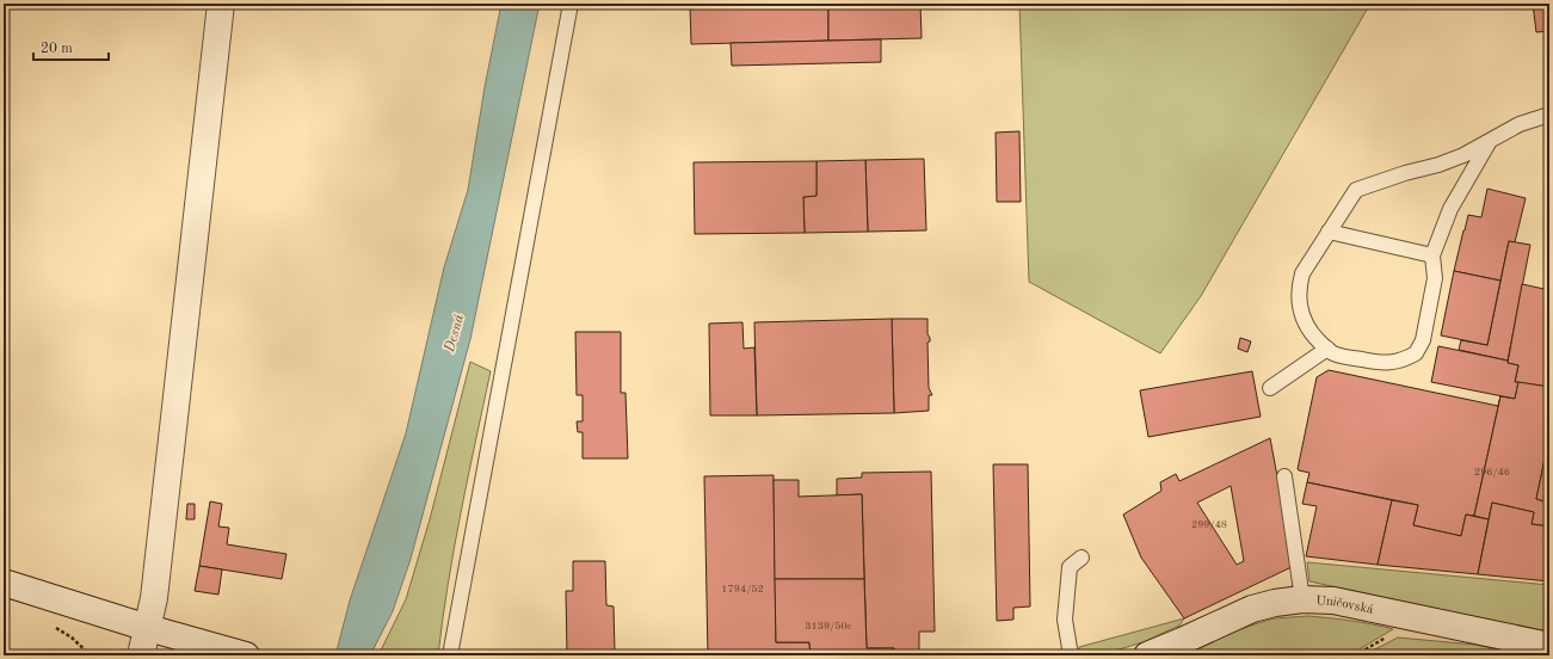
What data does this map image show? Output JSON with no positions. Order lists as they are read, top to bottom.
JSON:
{
  "streets": {
    "main road": ["Uničovská"]
  },
  "water": ["Desná"],
  "house_numbers": [
    "296/46",
    "299/48",
    "1794/52",
    "3139/50c"
  ],
  "scale_bar": "20 m"
}
